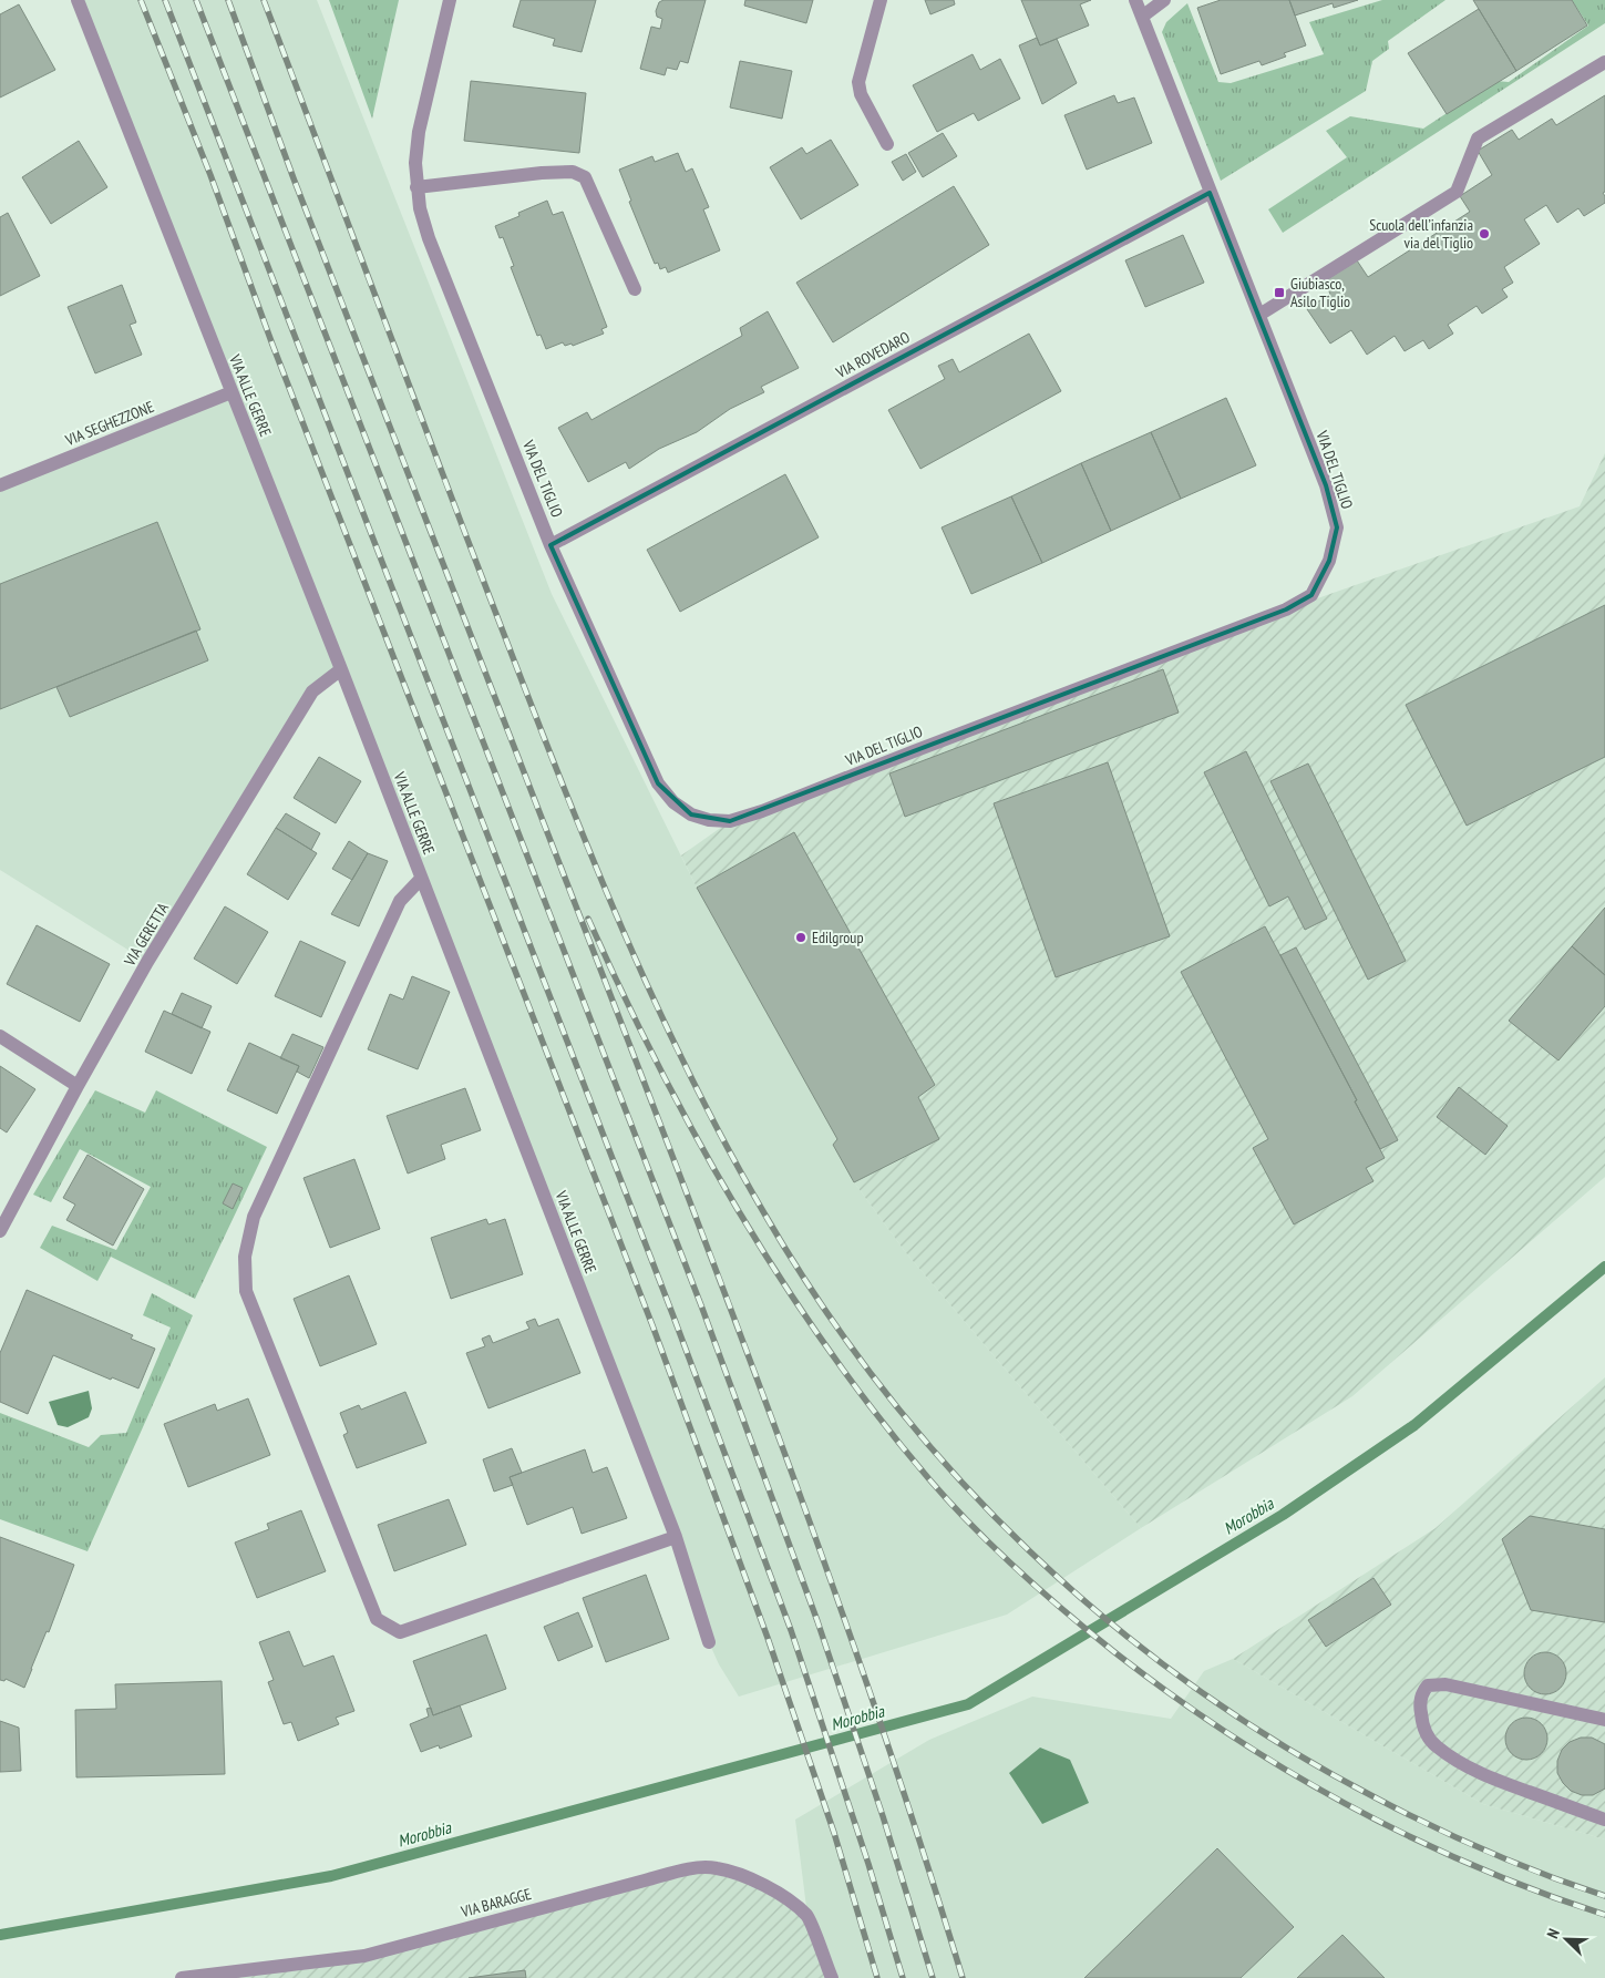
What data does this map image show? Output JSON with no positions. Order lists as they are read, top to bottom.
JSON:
{
  "streets": {
    "street": [
      "VIA ROVEDARO",
      "VIA ALLE GERRE",
      "VIA SEGHEZZONE",
      "VIA DEL TIGLIO",
      "VIA GERETTA",
      "VIA BARAGGE"
    ]
  },
  "crossings": [
    ["VIA ROVEDARO", "VIA DEL TIGLIO"],
    ["VIA ALLE GERRE", "VIA SEGHEZZONE"],
    ["VIA ALLE GERRE", "VIA GERETTA"]
  ],
  "water": ["Morobbia"],
  "places": {
    "other": ["Scuola dell’infanzia via del Tiglio", "Edilgroup"],
    "transit": ["Giubiasco, Asilo Tiglio"]
  },
  "north": "top left"
}
